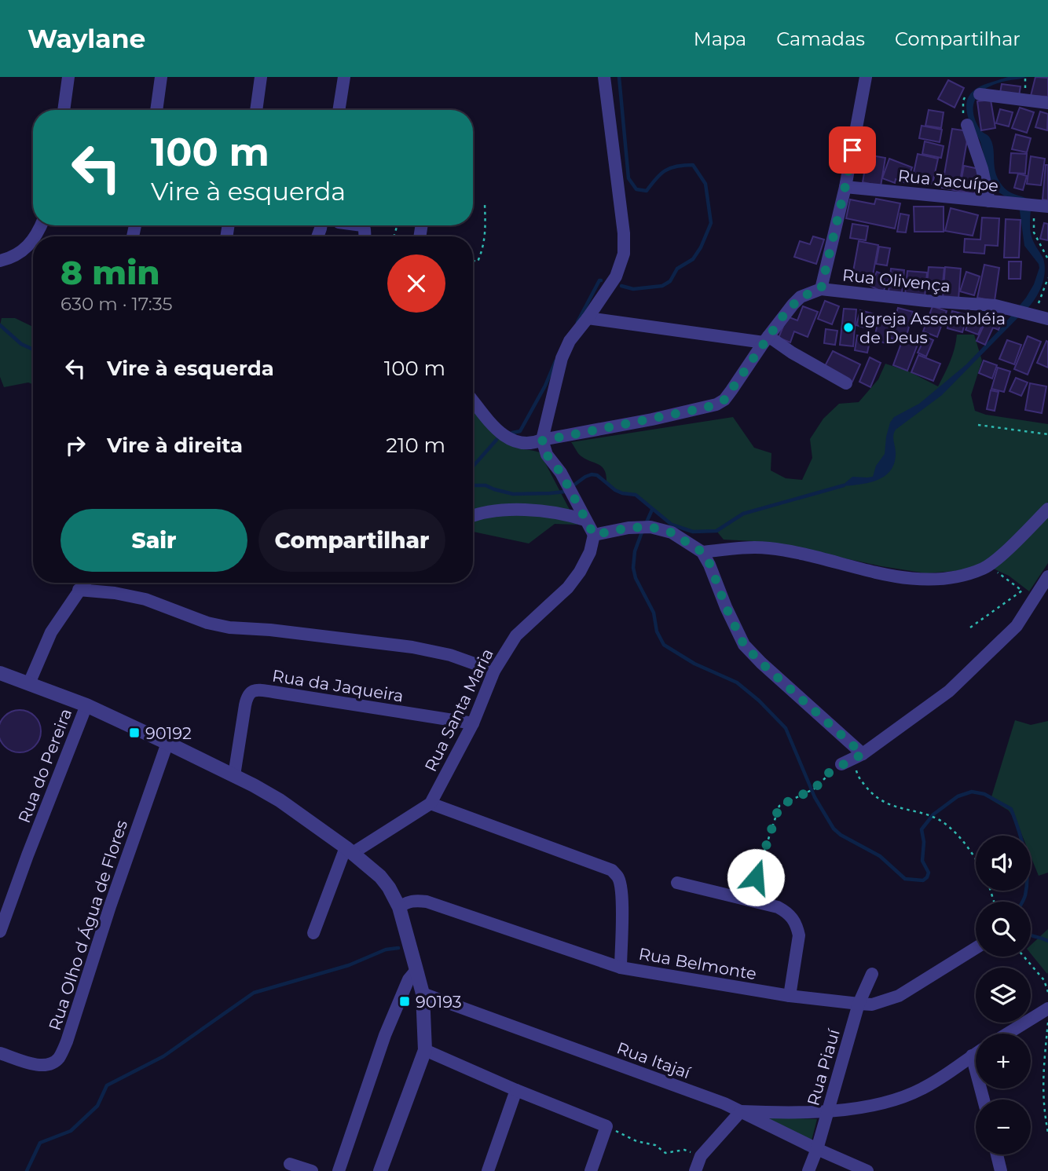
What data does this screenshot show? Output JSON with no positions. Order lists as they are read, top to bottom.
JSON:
{
  "streets": {
    "street": [
      "Rua Jacuípe",
      "Rua Olivença",
      "Rua da Jaqueira",
      "Rua Santa Maria",
      "Rua do Pereira",
      "Rua Olho d Água de Flores",
      "Rua Belmonte",
      "Rua Itajaí",
      "Rua Piauí"
    ]
  },
  "crossings": [
    ["Rua da Jaqueira", "Rua Santa Maria"],
    ["Rua Belmonte", "Rua Piauí"],
    ["Rua Itajaí", "Rua Piauí"]
  ],
  "places": {
    "other": ["Igreja Assembléia de Deus"],
    "transit": ["90192", "90193"]
  },
  "page": {
    "header": "Waylane",
    "nav": ["Mapa", "Camadas", "Compartilhar"],
    "turn": ["100 m", "Vire à esquerda"],
    "heading": ["8 min", "630 m · 17:35"],
    "list": [
      {
        "name": "Vire à esquerda",
        "value": "100 m"
      },
      {
        "name": "Vire à direita",
        "value": "210 m"
      }
    ],
    "buttons": ["Sair", "Compartilhar"],
    "map_buttons": ["+", "−"]
  }
}
